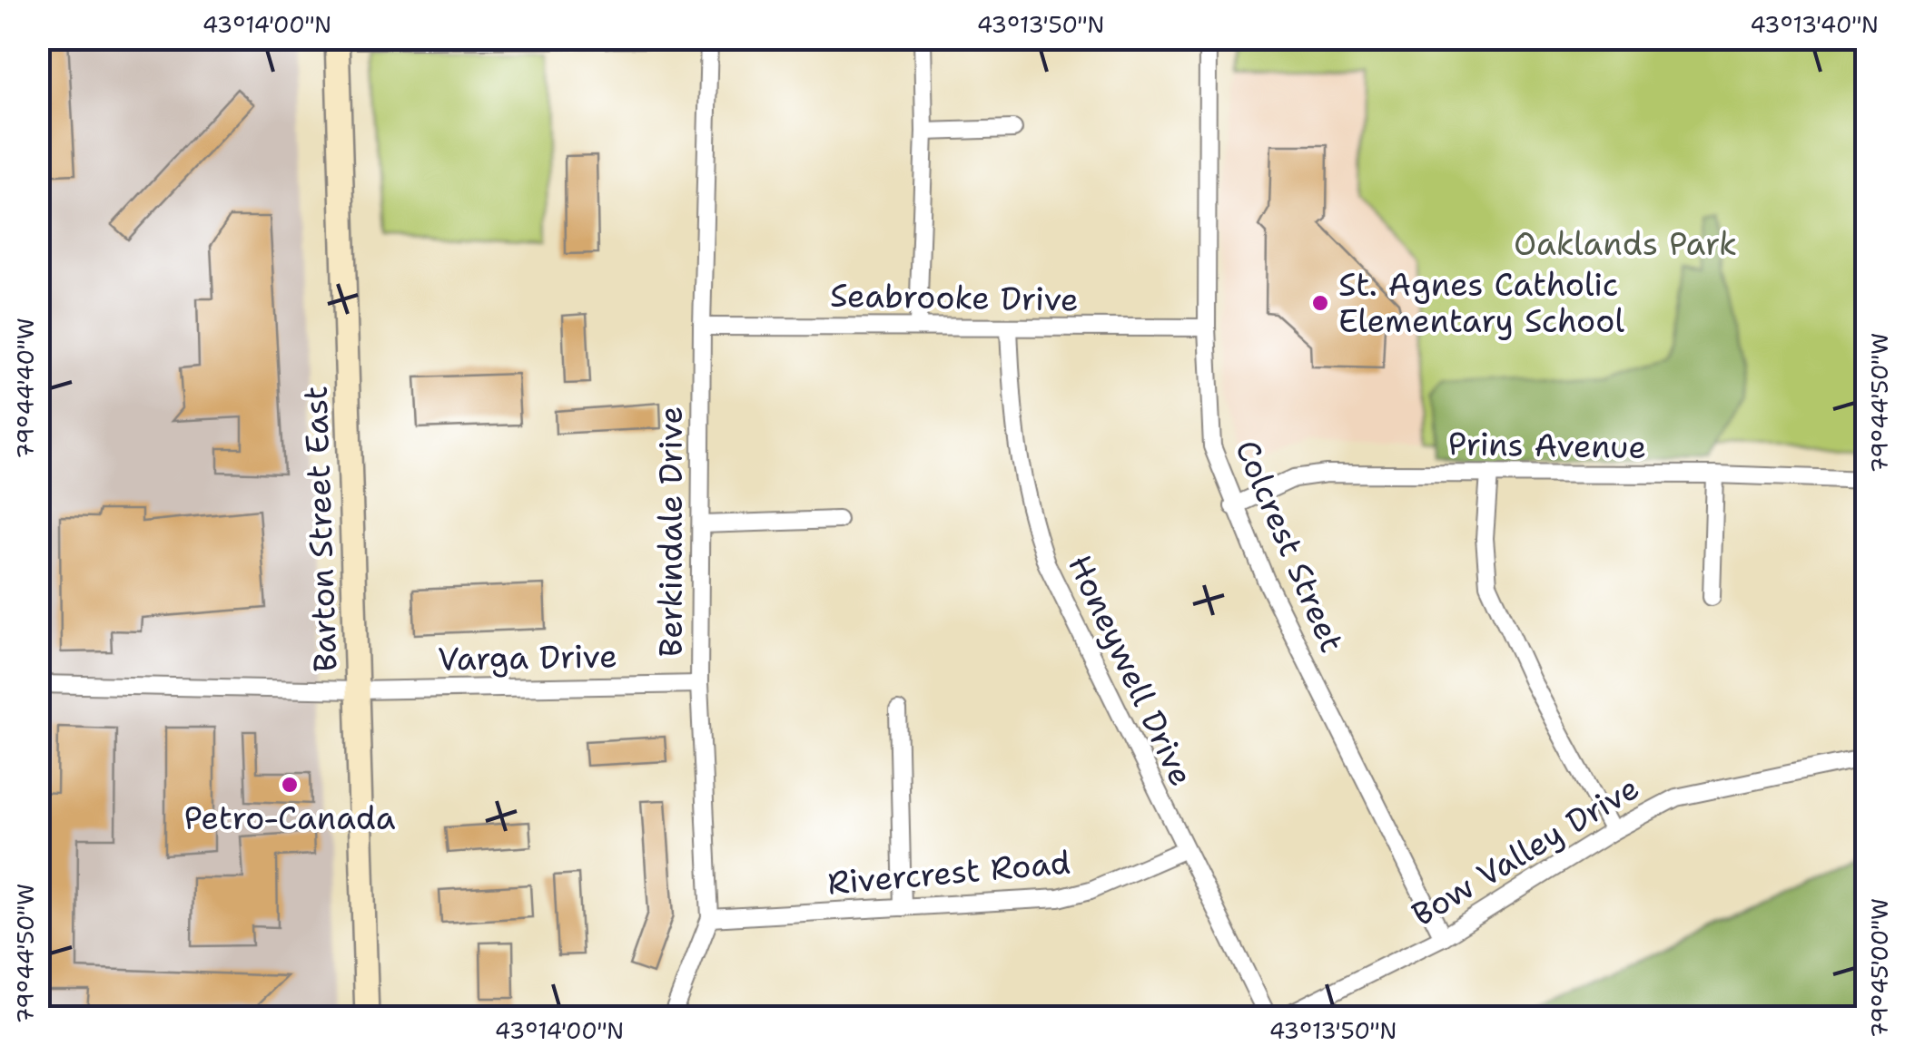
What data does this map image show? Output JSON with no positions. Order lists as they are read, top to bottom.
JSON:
{
  "streets": {
    "main road": ["Barton Street East"],
    "street": [
      "Seabrooke Drive",
      "Prins Avenue",
      "Berkindale Drive",
      "Colcrest Street",
      "Varga Drive",
      "Honeywell Drive",
      "Bow Valley Drive",
      "Rivercrest Road"
    ]
  },
  "crossings": [
    ["Seabrooke Drive", "Berkindale Drive"],
    ["Seabrooke Drive", "Colcrest Street"],
    ["Seabrooke Drive", "Honeywell Drive"],
    ["Prins Avenue", "Colcrest Street"],
    ["Barton Street East", "Varga Drive"],
    ["Berkindale Drive", "Varga Drive"],
    ["Berkindale Drive", "Rivercrest Road"],
    ["Colcrest Street", "Bow Valley Drive"],
    ["Honeywell Drive", "Rivercrest Road"]
  ],
  "parks": ["Oaklands Park"],
  "places": ["St. Agnes Catholic Elementary School", "Petro-Canada"],
  "coordinates": [
    "43°14'00\"N",
    "43°13'50\"N",
    "43°13'40\"N",
    "79°44'40\"W",
    "79°44'50\"W",
    "79°45'00\"W"
  ]
}
